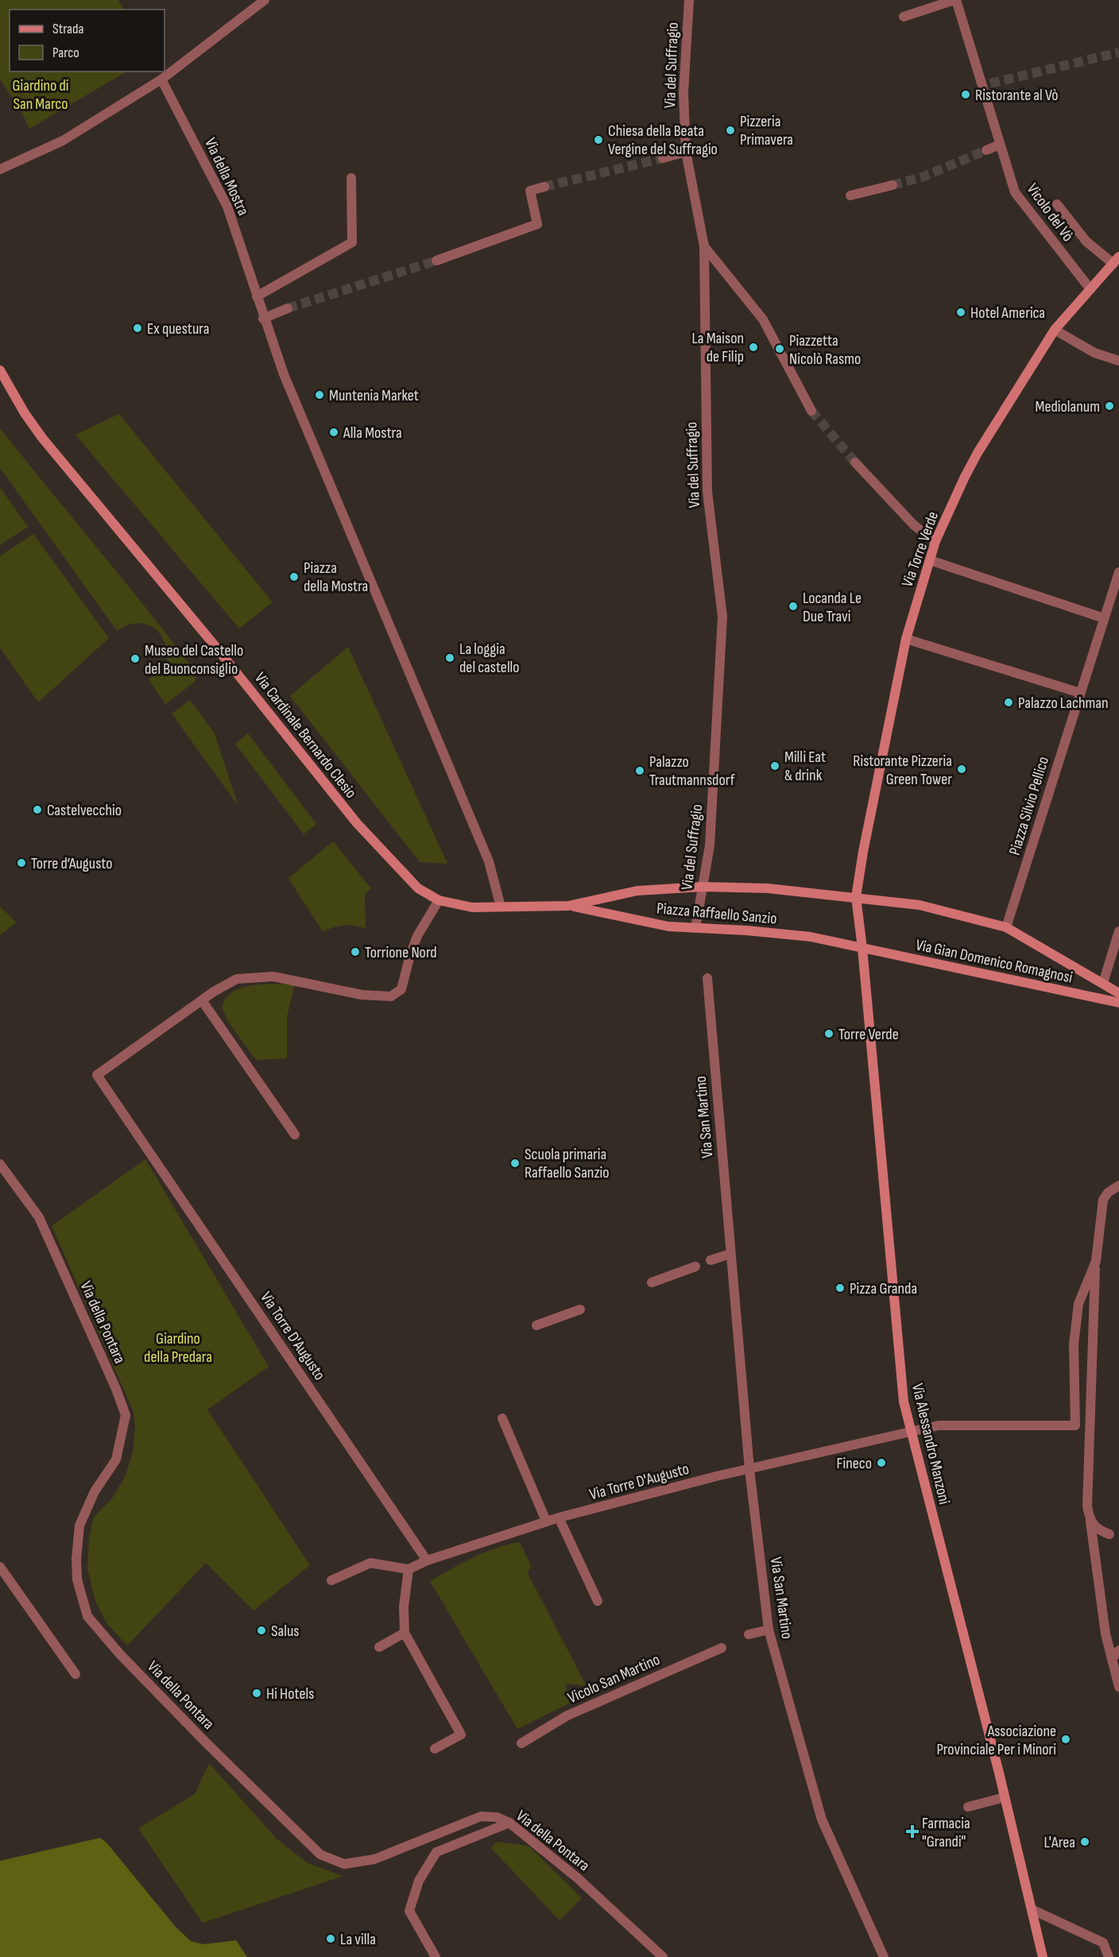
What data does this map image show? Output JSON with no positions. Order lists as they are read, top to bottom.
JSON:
{
  "streets": {
    "main road": [
      "Via Torre Verde",
      "Via Cardinale Bernardo Clesio",
      "Piazza Raffaello Sanzio",
      "Via Gian Domenico Romagnosi",
      "Via Alessandro Manzoni"
    ],
    "street": [
      "Via del Suffragio",
      "Via della Mostra",
      "Vicolo del Vò",
      "Piazza Silvio Pellico",
      "Via San Martino",
      "Via della Pontara",
      "Via Torre D'Augusto",
      "Vicolo San Martino"
    ]
  },
  "crossings": [
    ["Via del Suffragio", "Piazza Raffaello Sanzio"],
    ["Vicolo del Vò", "Via Torre Verde"],
    ["Via Torre Verde", "Piazza Raffaello Sanzio"],
    ["Via Torre Verde", "Via Gian Domenico Romagnosi"],
    ["Via Torre Verde", "Via Alessandro Manzoni"],
    ["Via Cardinale Bernardo Clesio", "Piazza Raffaello Sanzio"],
    ["Via Cardinale Bernardo Clesio", "Via Torre D'Augusto"],
    ["Piazza Silvio Pellico", "Via Gian Domenico Romagnosi"],
    ["Piazza Raffaello Sanzio", "Via Gian Domenico Romagnosi"],
    ["Piazza Raffaello Sanzio", "Via Alessandro Manzoni"],
    ["Via Gian Domenico Romagnosi", "Via Alessandro Manzoni"],
    ["Via San Martino", "Via Torre D'Augusto"],
    ["Via Torre D'Augusto", "Via Alessandro Manzoni"]
  ],
  "parks": ["Giardino di San Marco", "Giardino della Predara"],
  "places": {
    "other": [
      "Ristorante al Vò",
      "Pizzeria Primavera",
      "Chiesa della Beata Vergine del Suffragio",
      "Hotel America",
      "Ex questura",
      "La Maison de Filip",
      "Piazzetta Nicolò Rasmo",
      "Muntenia Market",
      "Mediolanum",
      "Alla Mostra",
      "Piazza della Mostra",
      "Locanda Le Due Travi",
      "La loggia del castello",
      "Museo del Castello del Buonconsiglio",
      "Palazzo Lachman",
      "Milli Eat & drink",
      "Ristorante Pizzeria Green Tower",
      "Palazzo Trautmannsdorf",
      "Castelvecchio",
      "Torre d’Augusto",
      "Torrione Nord",
      "Torre Verde",
      "Scuola primaria Raffaello Sanzio",
      "Pizza Granda",
      "Fineco",
      "Salus",
      "Hi Hotels",
      "Associazione Provinciale Per i Minori",
      "L'Area",
      "La villa"
    ],
    "health": ["Farmacia \"Grandi\""]
  },
  "legend": ["Strada", "Parco"]
}
